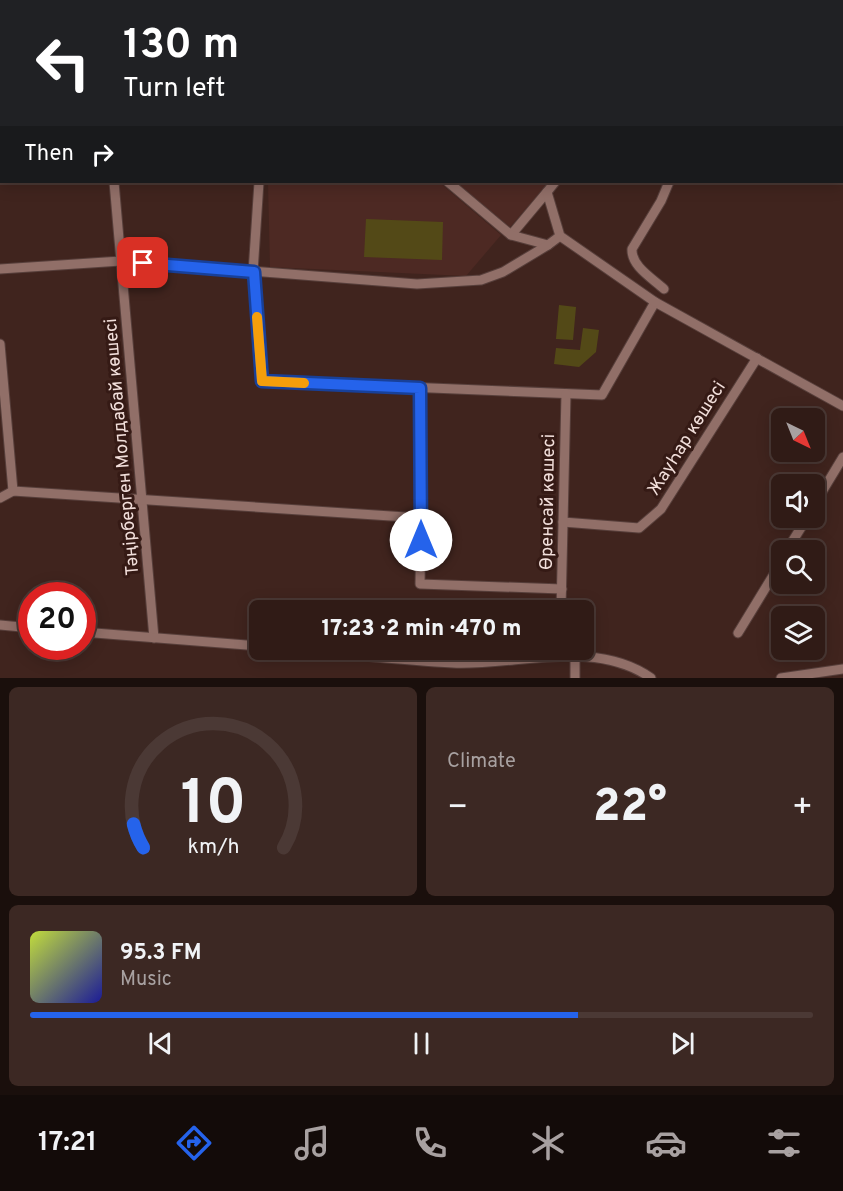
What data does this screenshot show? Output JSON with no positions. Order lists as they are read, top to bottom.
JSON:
{
  "streets": {
    "street": ["ЖауҺар көшесі", "Тәңірберген Молдабай көшесі", "Өренсай көшесі"]
  },
  "crossings": [
    ["ЖауҺар көшесі", "Өренсай көшесі"]
  ],
  "north": "bottom right",
  "page": {
    "turn": ["130 m", "Turn left"],
    "then": "Then",
    "limit": "20",
    "trip": "17:23 · 2 min · 470 m",
    "tile": "Climate",
    "heat": ["−", "22°", "+"],
    "song": ["95.3 FM", "Music"],
    "tabs": "17:21",
    "gauge": ["10", "km/h"]
  }
}
